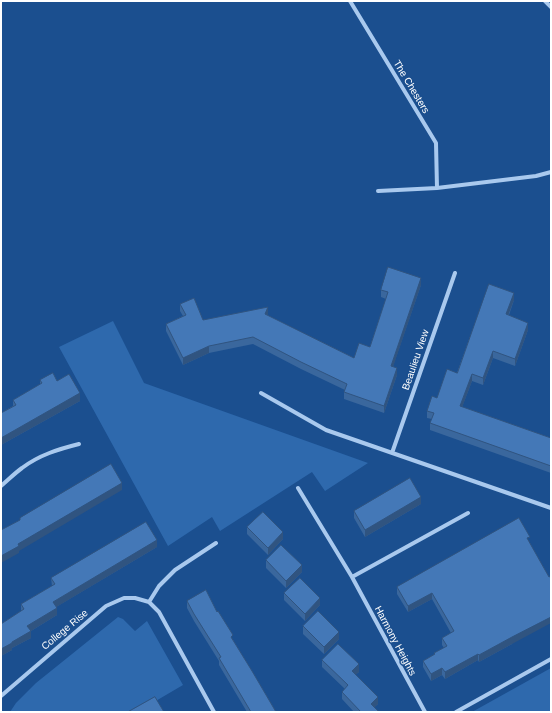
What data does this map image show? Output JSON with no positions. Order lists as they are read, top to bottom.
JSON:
{
  "streets": {
    "street": [
      "The Chesters",
      "Beaulieu View",
      "College Rise",
      "Harmony Heights"
    ]
  }
}
